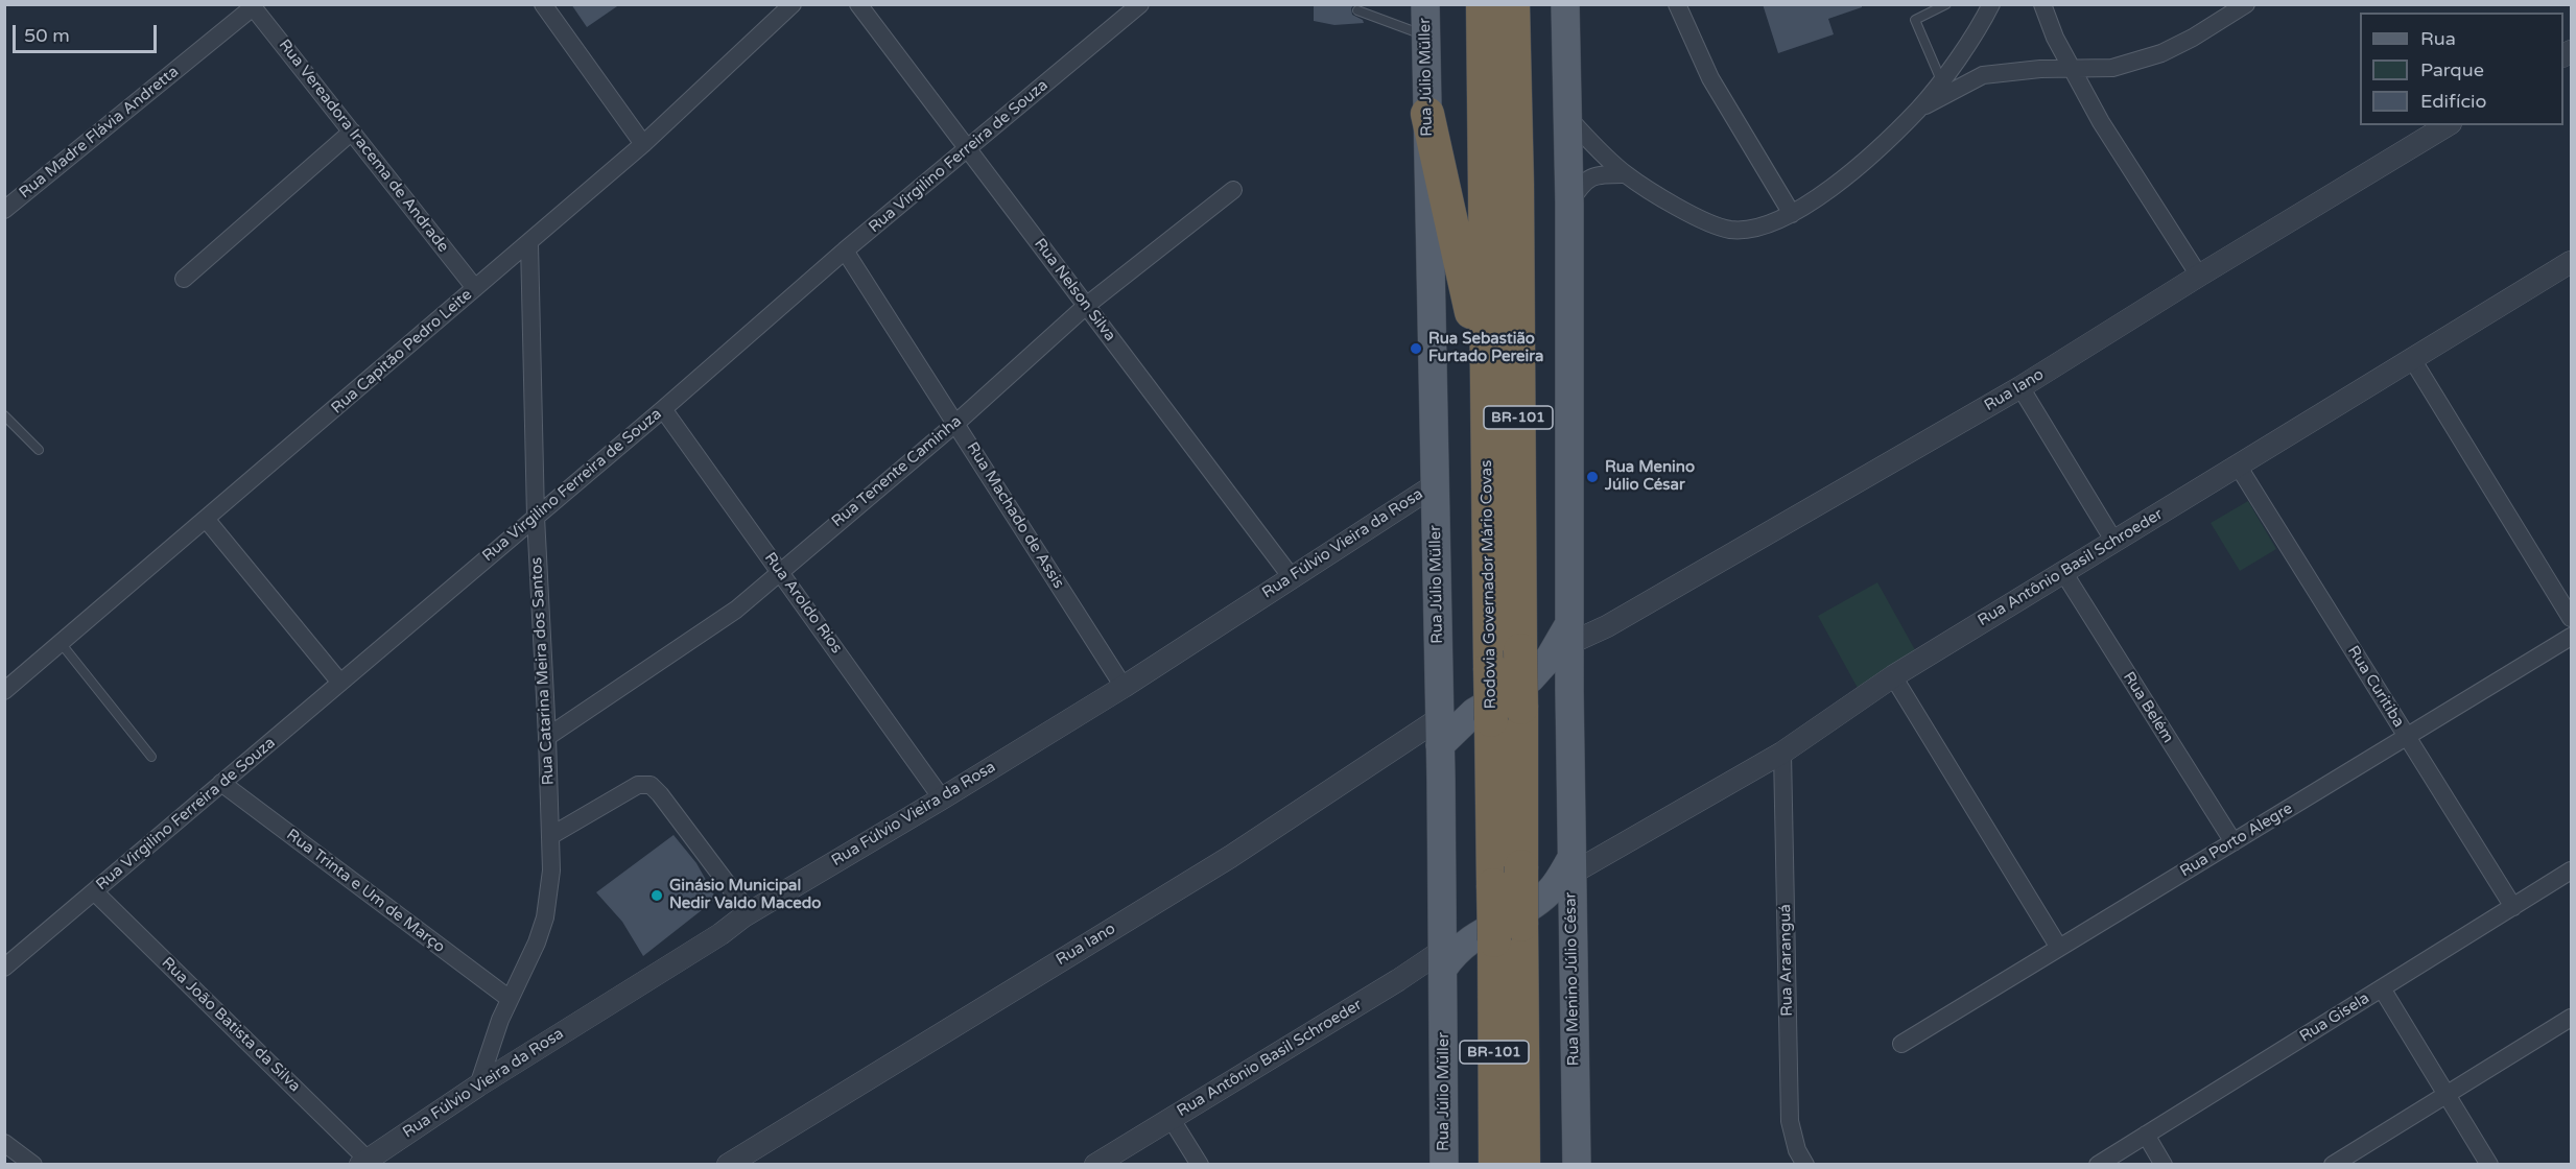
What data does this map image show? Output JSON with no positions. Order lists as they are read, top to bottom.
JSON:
{
  "streets": {
    "highway": ["BR-101", "Rodovia Governador Mário Covas"],
    "main road": [
      "Rua Júlio Müller",
      "Rua Iano",
      "Rua Antônio Basil Schroeder",
      "Rua Menino Júlio César"
    ],
    "street": [
      "Rua Madre Flávia Andretta",
      "Rua Vereadora Iracema de Andrade",
      "Rua Virgilino Ferreira de Souza",
      "Rua Nelson Silva",
      "Rua Capitão Pedro Leite",
      "Rua Tenente Caminha",
      "Rua Machado de Assis",
      "Rua Fúlvio Vieira da Rosa",
      "Rua Aroldo Rios",
      "Rua Catarina Meira dos Santos",
      "Rua Curitiba",
      "Rua Belém",
      "Rua Porto Alegre",
      "Rua Trinta e Um de Março",
      "Rua Araranguá",
      "Rua Gisela",
      "Rua João Batista da Silva"
    ]
  },
  "crossings": [
    ["Rua Júlio Müller", "Rua Iano"],
    ["Rua Júlio Müller", "Rua Fúlvio Vieira da Rosa"],
    ["Rua Júlio Müller", "Rua Antônio Basil Schroeder"],
    ["Rua Madre Flávia Andretta", "Rua Vereadora Iracema de Andrade"],
    ["Rua Vereadora Iracema de Andrade", "Rua Capitão Pedro Leite"],
    ["Rua Virgilino Ferreira de Souza", "Rua Nelson Silva"],
    ["Rua Virgilino Ferreira de Souza", "Rua Machado de Assis"],
    ["Rua Virgilino Ferreira de Souza", "Rua Aroldo Rios"],
    ["Rua Virgilino Ferreira de Souza", "Rua Catarina Meira dos Santos"],
    ["Rua Virgilino Ferreira de Souza", "Rua Trinta e Um de Março"],
    ["Rua Virgilino Ferreira de Souza", "Rua João Batista da Silva"],
    ["Rua Nelson Silva", "Rua Tenente Caminha"],
    ["Rua Nelson Silva", "Rua Fúlvio Vieira da Rosa"],
    ["Rua Capitão Pedro Leite", "Rua Catarina Meira dos Santos"],
    ["Rua Iano", "Rodovia Governador Mário Covas"],
    ["Rua Iano", "Rua Menino Júlio César"],
    ["Rua Tenente Caminha", "Rua Machado de Assis"],
    ["Rua Tenente Caminha", "Rua Aroldo Rios"],
    ["Rua Tenente Caminha", "Rua Catarina Meira dos Santos"],
    ["Rua Machado de Assis", "Rua Fúlvio Vieira da Rosa"],
    ["Rua Fúlvio Vieira da Rosa", "Rua Aroldo Rios"],
    ["Rua Fúlvio Vieira da Rosa", "Rua Catarina Meira dos Santos"],
    ["Rua Fúlvio Vieira da Rosa", "Rua João Batista da Silva"],
    ["Rua Antônio Basil Schroeder", "Rodovia Governador Mário Covas"],
    ["Rua Antônio Basil Schroeder", "Rua Curitiba"],
    ["Rua Antônio Basil Schroeder", "Rua Belém"],
    ["Rua Antônio Basil Schroeder", "Rua Araranguá"],
    ["Rua Antônio Basil Schroeder", "Rua Menino Júlio César"],
    ["Rua Catarina Meira dos Santos", "Rua Trinta e Um de Março"],
    ["Rua Curitiba", "Rua Porto Alegre"],
    ["Rua Curitiba", "Rua Gisela"],
    ["Rua Belém", "Rua Porto Alegre"]
  ],
  "places": ["Rua Sebastião Furtado Pereira", "Rua Menino Júlio César", "Ginásio Municipal Nedir Valdo Macedo"],
  "legend": ["Rua", "Parque", "Edifício"],
  "scale_bar": "50 m"
}
